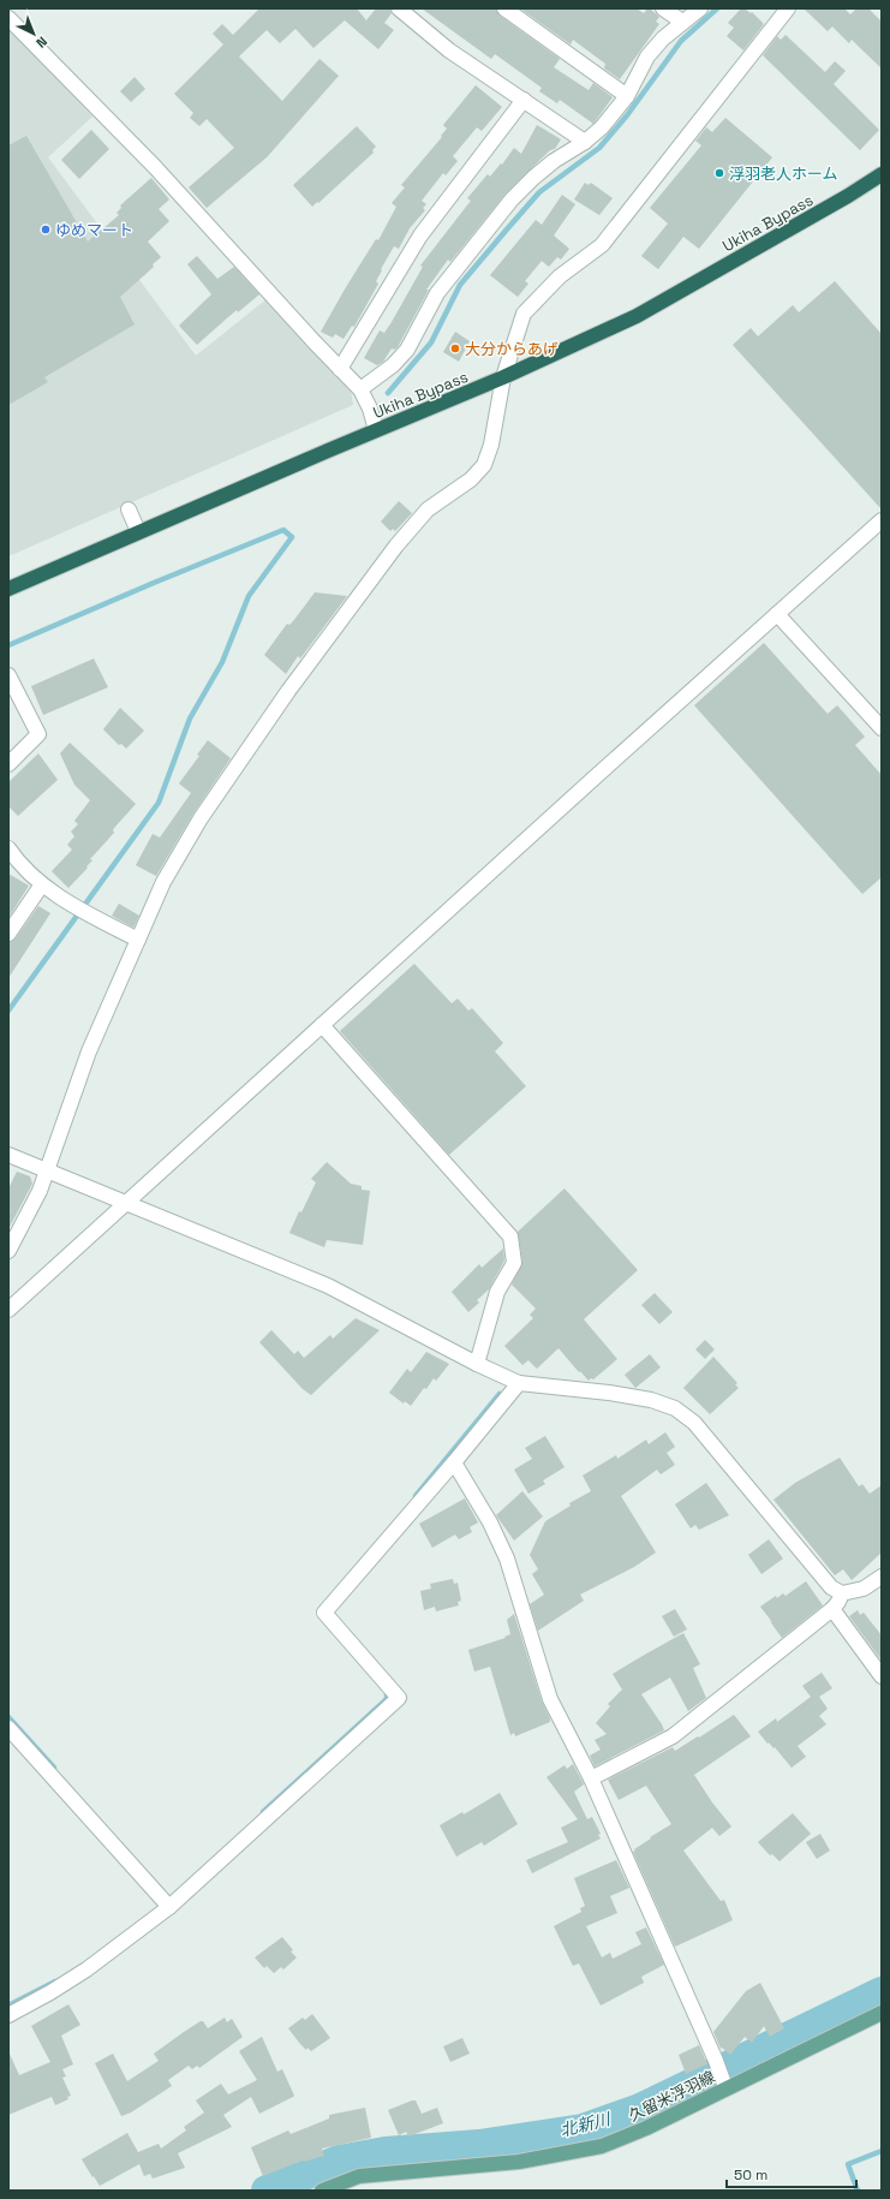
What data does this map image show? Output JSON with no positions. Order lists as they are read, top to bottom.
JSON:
{
  "streets": {
    "highway": ["Ukiha Bypass"],
    "main road": ["久留米浮羽線"]
  },
  "water": ["北新川"],
  "places": ["浮羽老人ホーム", "ゆめマート", "大分からあげ"],
  "scale_bar": "50 m",
  "north": "bottom right"
}
